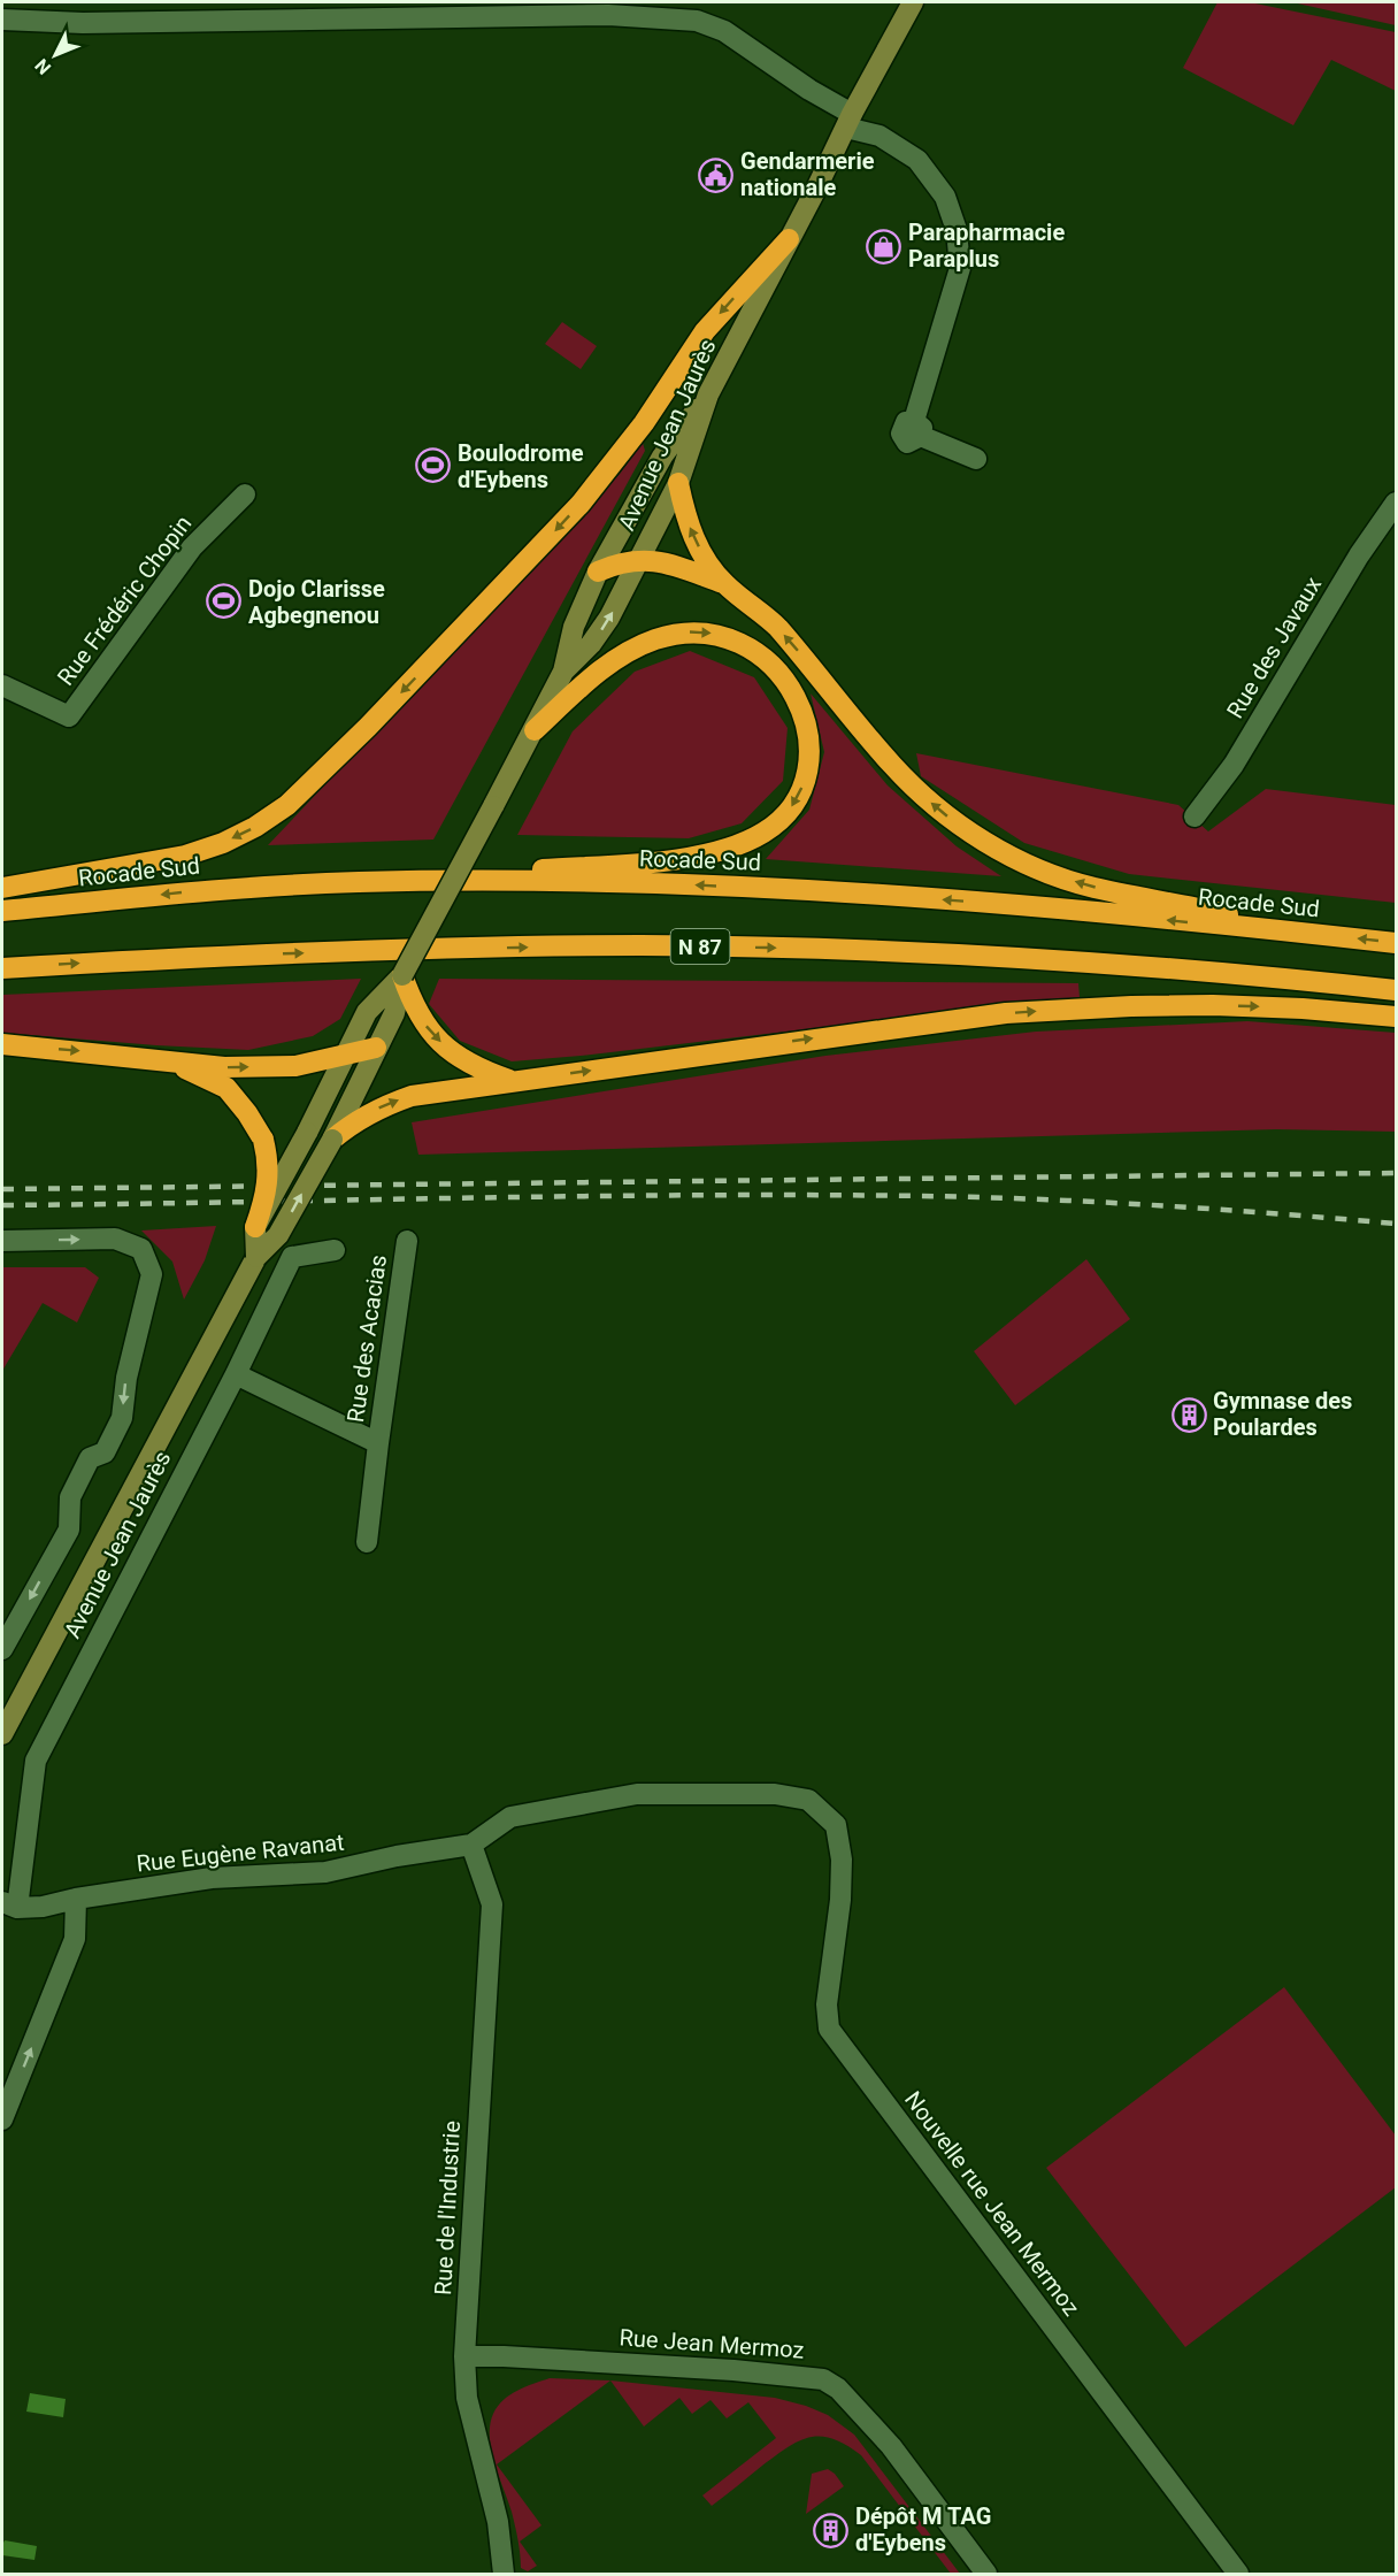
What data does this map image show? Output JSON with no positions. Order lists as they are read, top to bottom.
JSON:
{
  "streets": {
    "highway": ["Rocade Sud", "N 87"],
    "main road": ["Avenue Jean Jaurès"],
    "street": [
      "Rue Frédéric Chopin",
      "Rue des Javaux",
      "Rue des Acacias",
      "Rue Eugène Ravanat",
      "Nouvelle rue Jean Mermoz",
      "Rue de l'Industrie",
      "Rue Jean Mermoz"
    ]
  },
  "crossings": [
    ["Avenue Jean Jaurès", "Rue des Acacias"],
    ["Avenue Jean Jaurès", "Rue Eugène Ravanat"],
    ["Rue Eugène Ravanat", "Nouvelle rue Jean Mermoz"],
    ["Rue Eugène Ravanat", "Rue de l'Industrie"],
    ["Rue de l'Industrie", "Rue Jean Mermoz"]
  ],
  "places": {
    "public building": ["Gendarmerie nationale"],
    "shop": ["Parapharmacie Paraplus"],
    "sports": ["Boulodrome d'Eybens", "Dojo Clarisse Agbegnenou"],
    "building": ["Gymnase des Poulardes", "Dépôt M TAG d'Eybens"]
  },
  "north": "bottom left"
}
